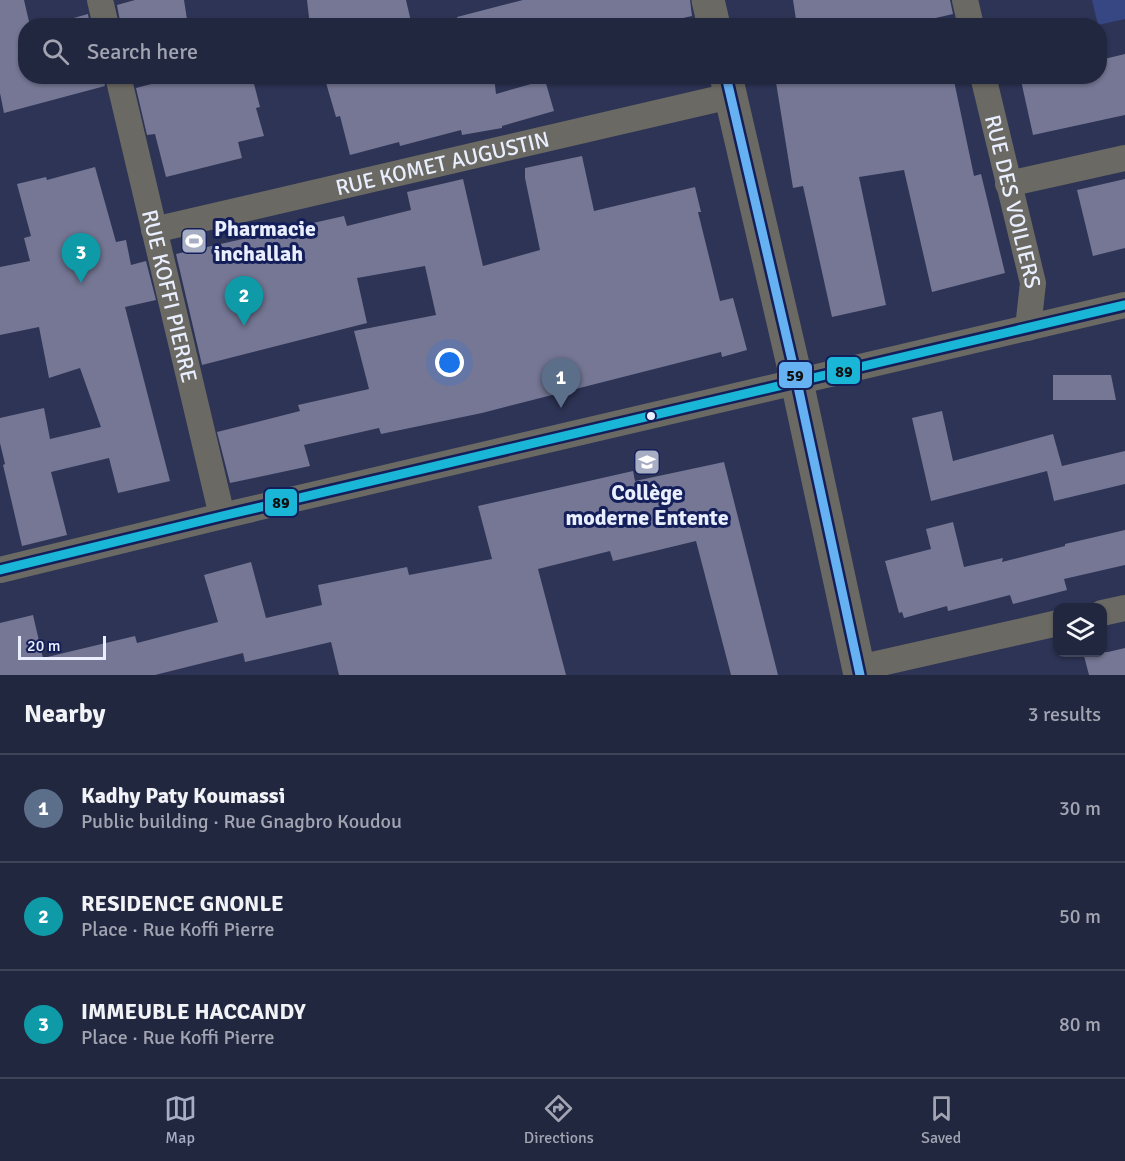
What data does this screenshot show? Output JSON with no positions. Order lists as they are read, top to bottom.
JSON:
{
  "streets": {
    "street": ["RUE KOMET AUGUSTIN", "RUE DES VOILIERS", "RUE KOFFI PIERRE"]
  },
  "crossings": [
    ["RUE KOMET AUGUSTIN", "RUE KOFFI PIERRE"]
  ],
  "places": {
    "sports": ["Pharmacie inchallah"],
    "school or university": ["Collège moderne Entente"]
  },
  "lines": ["transit line 59", "transit line 89"],
  "scale_bar": "20 m",
  "page": {
    "search": "Search here",
    "pins": ["3", "2", "1"],
    "scale": "20 m",
    "heading": ["Nearby", "3 results"],
    "list": [
      {
        "mark": "1",
        "name": "Kadhy Paty Koumassi",
        "note": "Public building · Rue Gnagbro Koudou",
        "value": "30 m"
      },
      {
        "mark": "2",
        "name": "RESIDENCE GNONLE",
        "note": "Place · Rue Koffi Pierre",
        "value": "50 m"
      },
      {
        "mark": "3",
        "name": "IMMEUBLE HACCANDY",
        "note": "Place · Rue Koffi Pierre",
        "value": "80 m"
      }
    ],
    "nav": ["Map", "Directions", "Saved"]
  }
}
